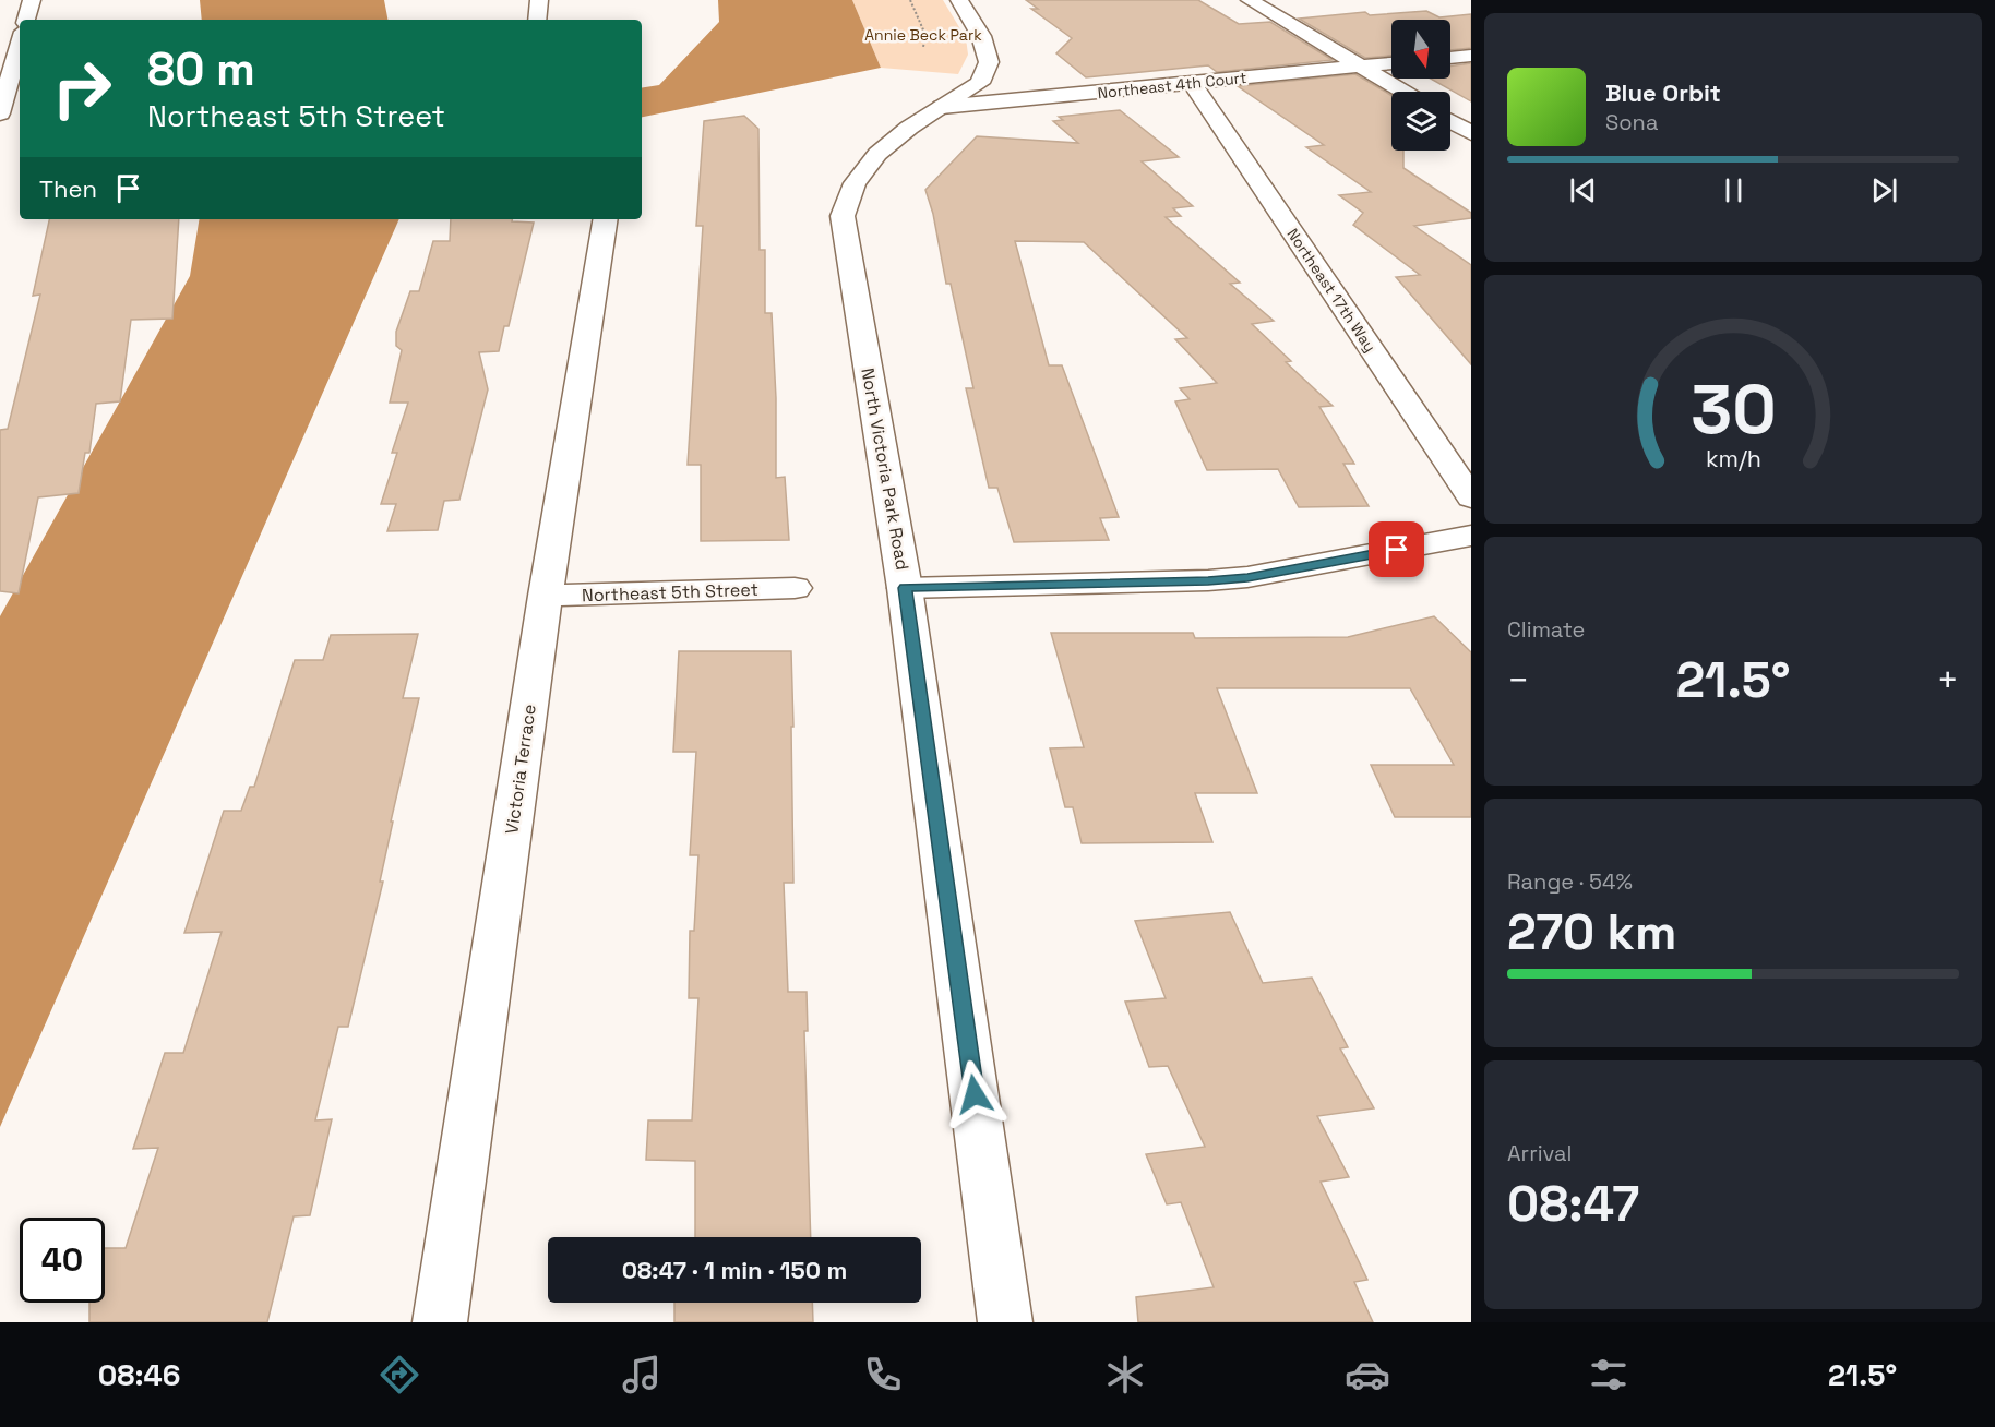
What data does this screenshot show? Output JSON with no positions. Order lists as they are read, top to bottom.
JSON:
{
  "streets": {
    "street": [
      "Northeast 4th Court",
      "Northeast 17th Way",
      "North Victoria Park Road",
      "Northeast 5th Street",
      "Victoria Terrace"
    ]
  },
  "crossings": [
    ["Northeast 4th Court", "Northeast 17th Way"],
    ["Northeast 4th Court", "North Victoria Park Road"],
    ["Northeast 5th Street", "Victoria Terrace"]
  ],
  "parks": ["Annie Beck Park"],
  "north": "bottom",
  "page": {
    "turn": ["80 m", "Northeast 5th Street"],
    "song": ["Blue Orbit", "Sona"],
    "then": "Then",
    "tile": [
      "Climate",
      ["Range · 54%", "270 km"],
      ["Arrival", "08:47"]
    ],
    "heat": ["−", "21.5°", "+"],
    "limit": "40",
    "trip": "08:47 · 1 min · 150 m",
    "tabs": ["08:46", "21.5°"],
    "gauge": ["30", "km/h"]
  }
}
